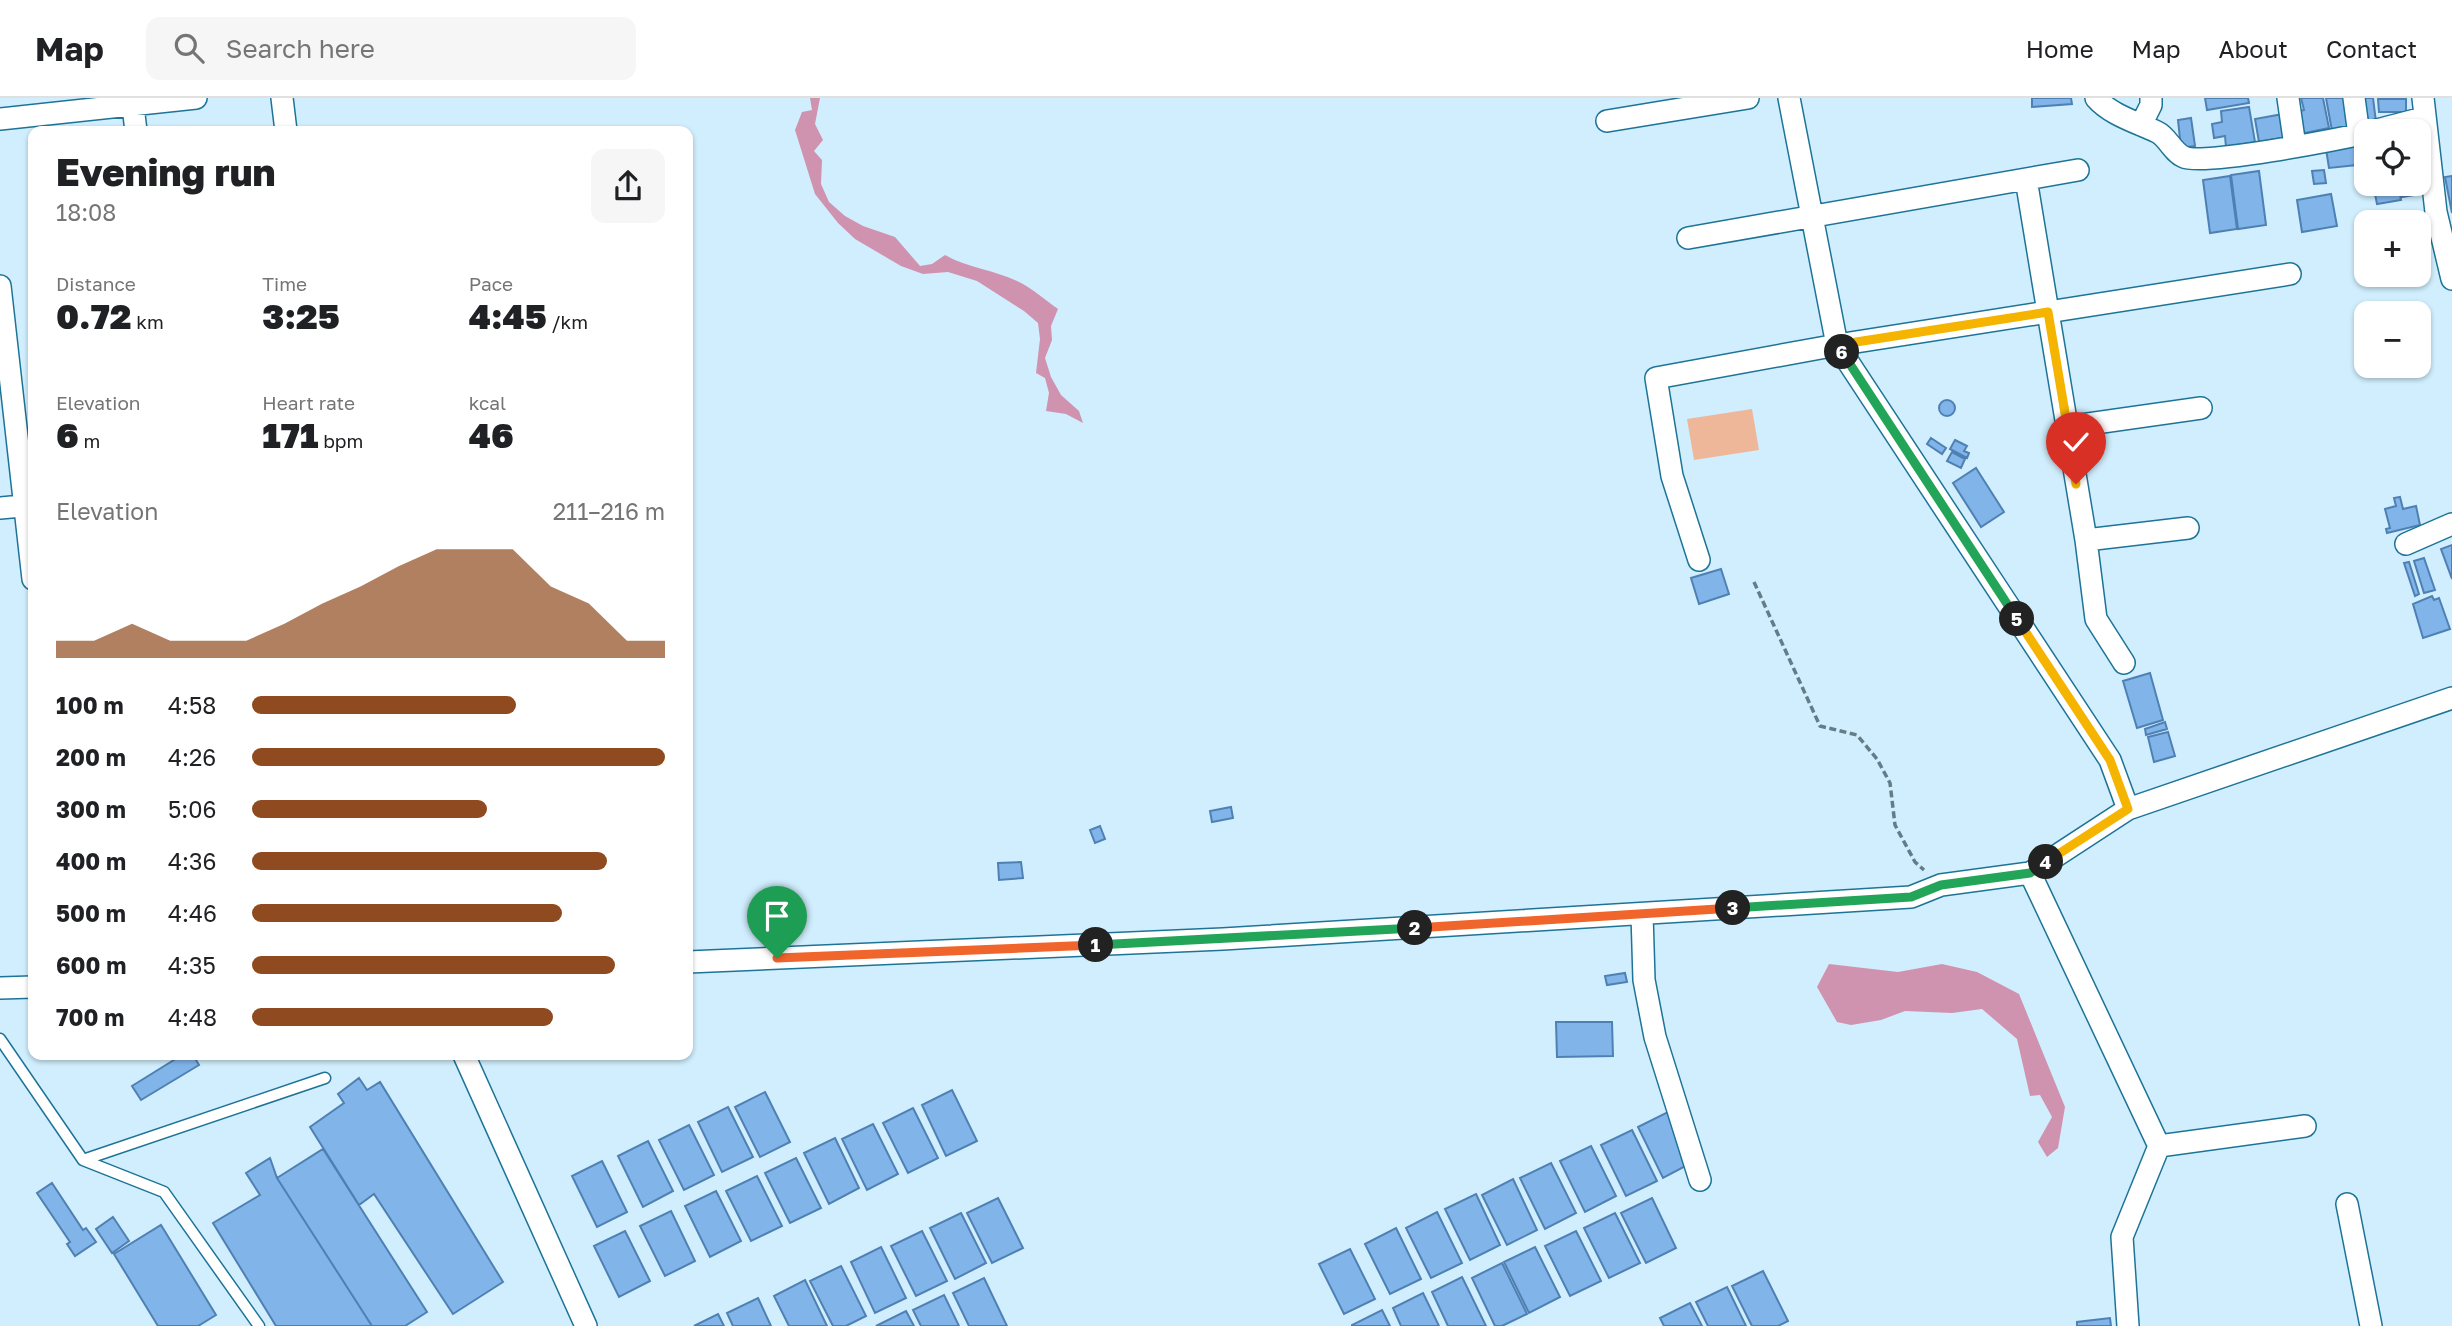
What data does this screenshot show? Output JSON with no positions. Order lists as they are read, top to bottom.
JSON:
{
  "page": {
    "header": "Map",
    "search": "Search here",
    "nav": [
      "Home",
      "Map",
      "About",
      "Contact"
    ],
    "map_buttons": ["+", "−"],
    "heading": ["Evening run", "18:08"],
    "stats": [
      ["Distance", "0.72 km"],
      ["Time", "3:25"],
      ["Pace", "4:45 /km"],
      ["Elevation", "6 m"],
      ["Heart rate", "171 bpm"],
      ["kcal", "46"]
    ],
    "pins": [
      "6",
      "5",
      "4",
      "3",
      "2",
      "1"
    ],
    "chart": ["Elevation", "211–216 m"],
    "list": [
      {
        "name": "100 m",
        "note": "4:58"
      },
      {
        "name": "200 m",
        "note": "4:26"
      },
      {
        "name": "300 m",
        "note": "5:06"
      },
      {
        "name": "400 m",
        "note": "4:36"
      },
      {
        "name": "500 m",
        "note": "4:46"
      },
      {
        "name": "600 m",
        "note": "4:35"
      },
      {
        "name": "700 m",
        "note": "4:48"
      }
    ]
  }
}
